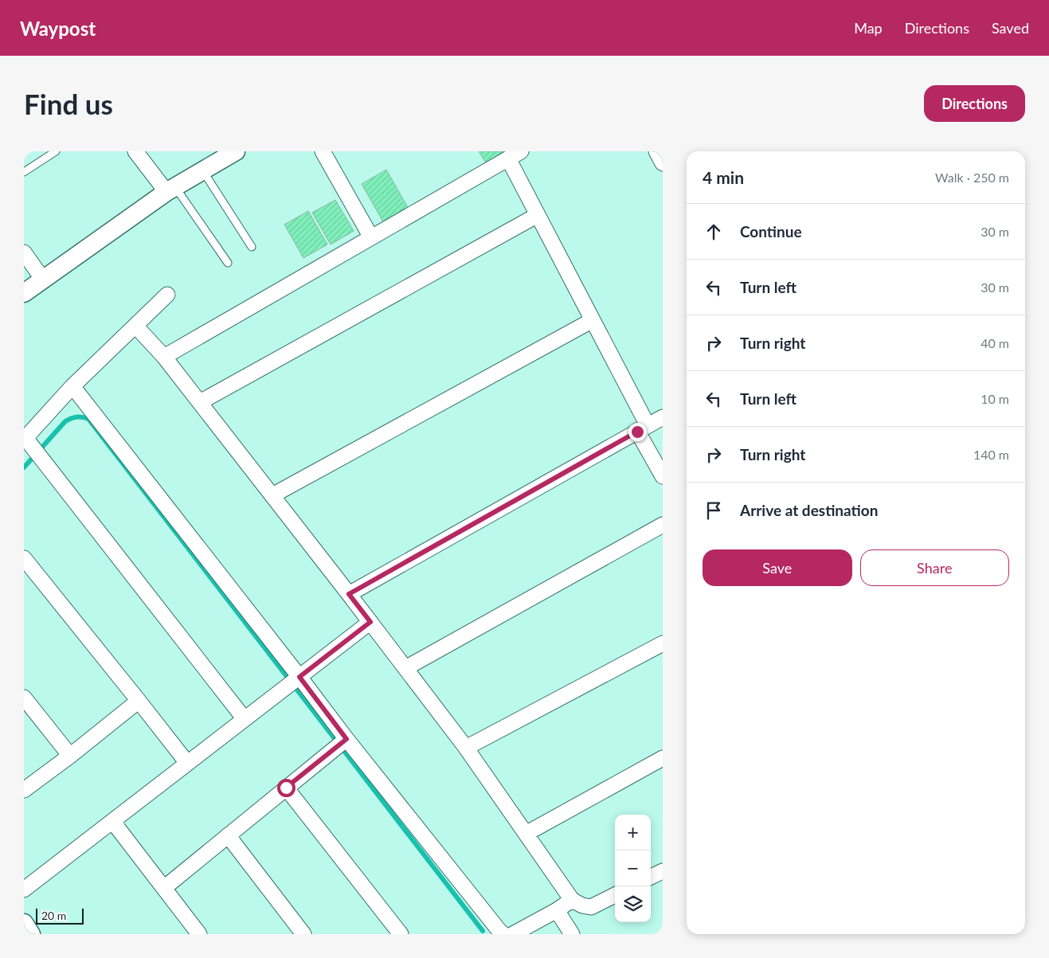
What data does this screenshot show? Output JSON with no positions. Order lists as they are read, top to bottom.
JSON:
{
  "scale_bar": "20 m",
  "page": {
    "header": "Waypost",
    "nav": ["Map", "Directions", "Saved"],
    "buttons": [
      "Directions",
      ["Save", "Share"]
    ],
    "title": "Find us",
    "heading": ["4 min", "Walk · 250 m"],
    "list": [
      ["Continue", "30 m"],
      ["Turn left", "30 m"],
      ["Turn right", "40 m"],
      ["Turn left", "10 m"],
      ["Turn right", "140 m"],
      "Arrive at destination"
    ],
    "map_buttons": ["+", "−"],
    "scale": "20 m"
  }
}
